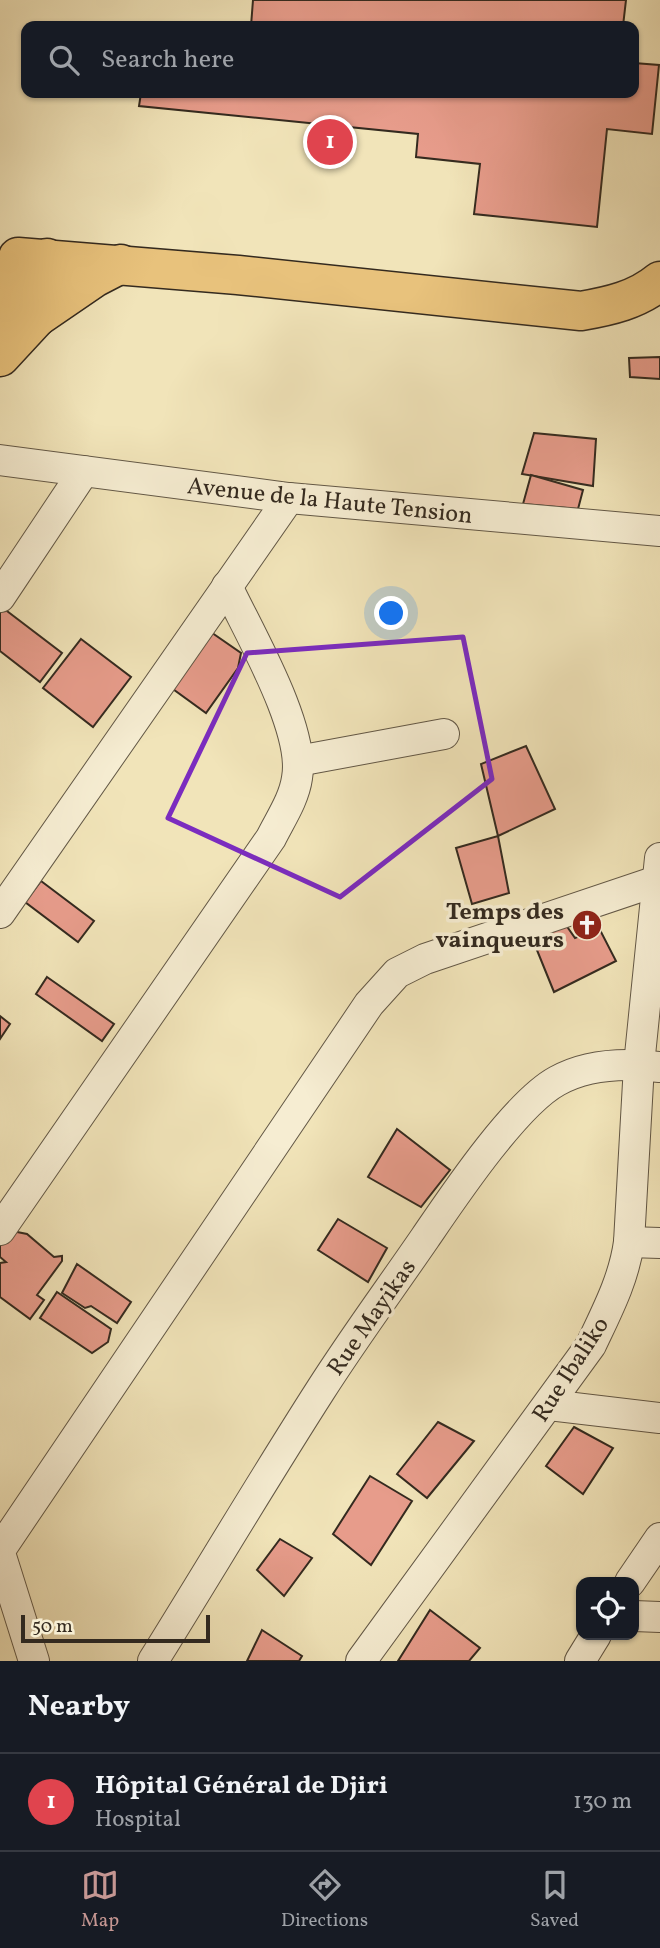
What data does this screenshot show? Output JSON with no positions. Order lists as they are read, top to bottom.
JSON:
{
  "streets": {
    "street": ["Avenue de la Haute Tension", "Rue Mayikas", "Rue Ibaliko"]
  },
  "crossings": [
    ["Rue Mayikas", "Rue Ibaliko"]
  ],
  "places": {
    "church": ["Temps des vainqueurs"]
  },
  "scale_bar": "50 m",
  "page": {
    "search": "Search here",
    "pins": "1",
    "scale": "50 m",
    "heading": "Nearby",
    "list": [
      {
        "mark": "1",
        "name": "Hôpital Général de Djiri",
        "note": "Hospital",
        "value": "130 m"
      }
    ],
    "nav": ["Map", "Directions", "Saved"]
  }
}
